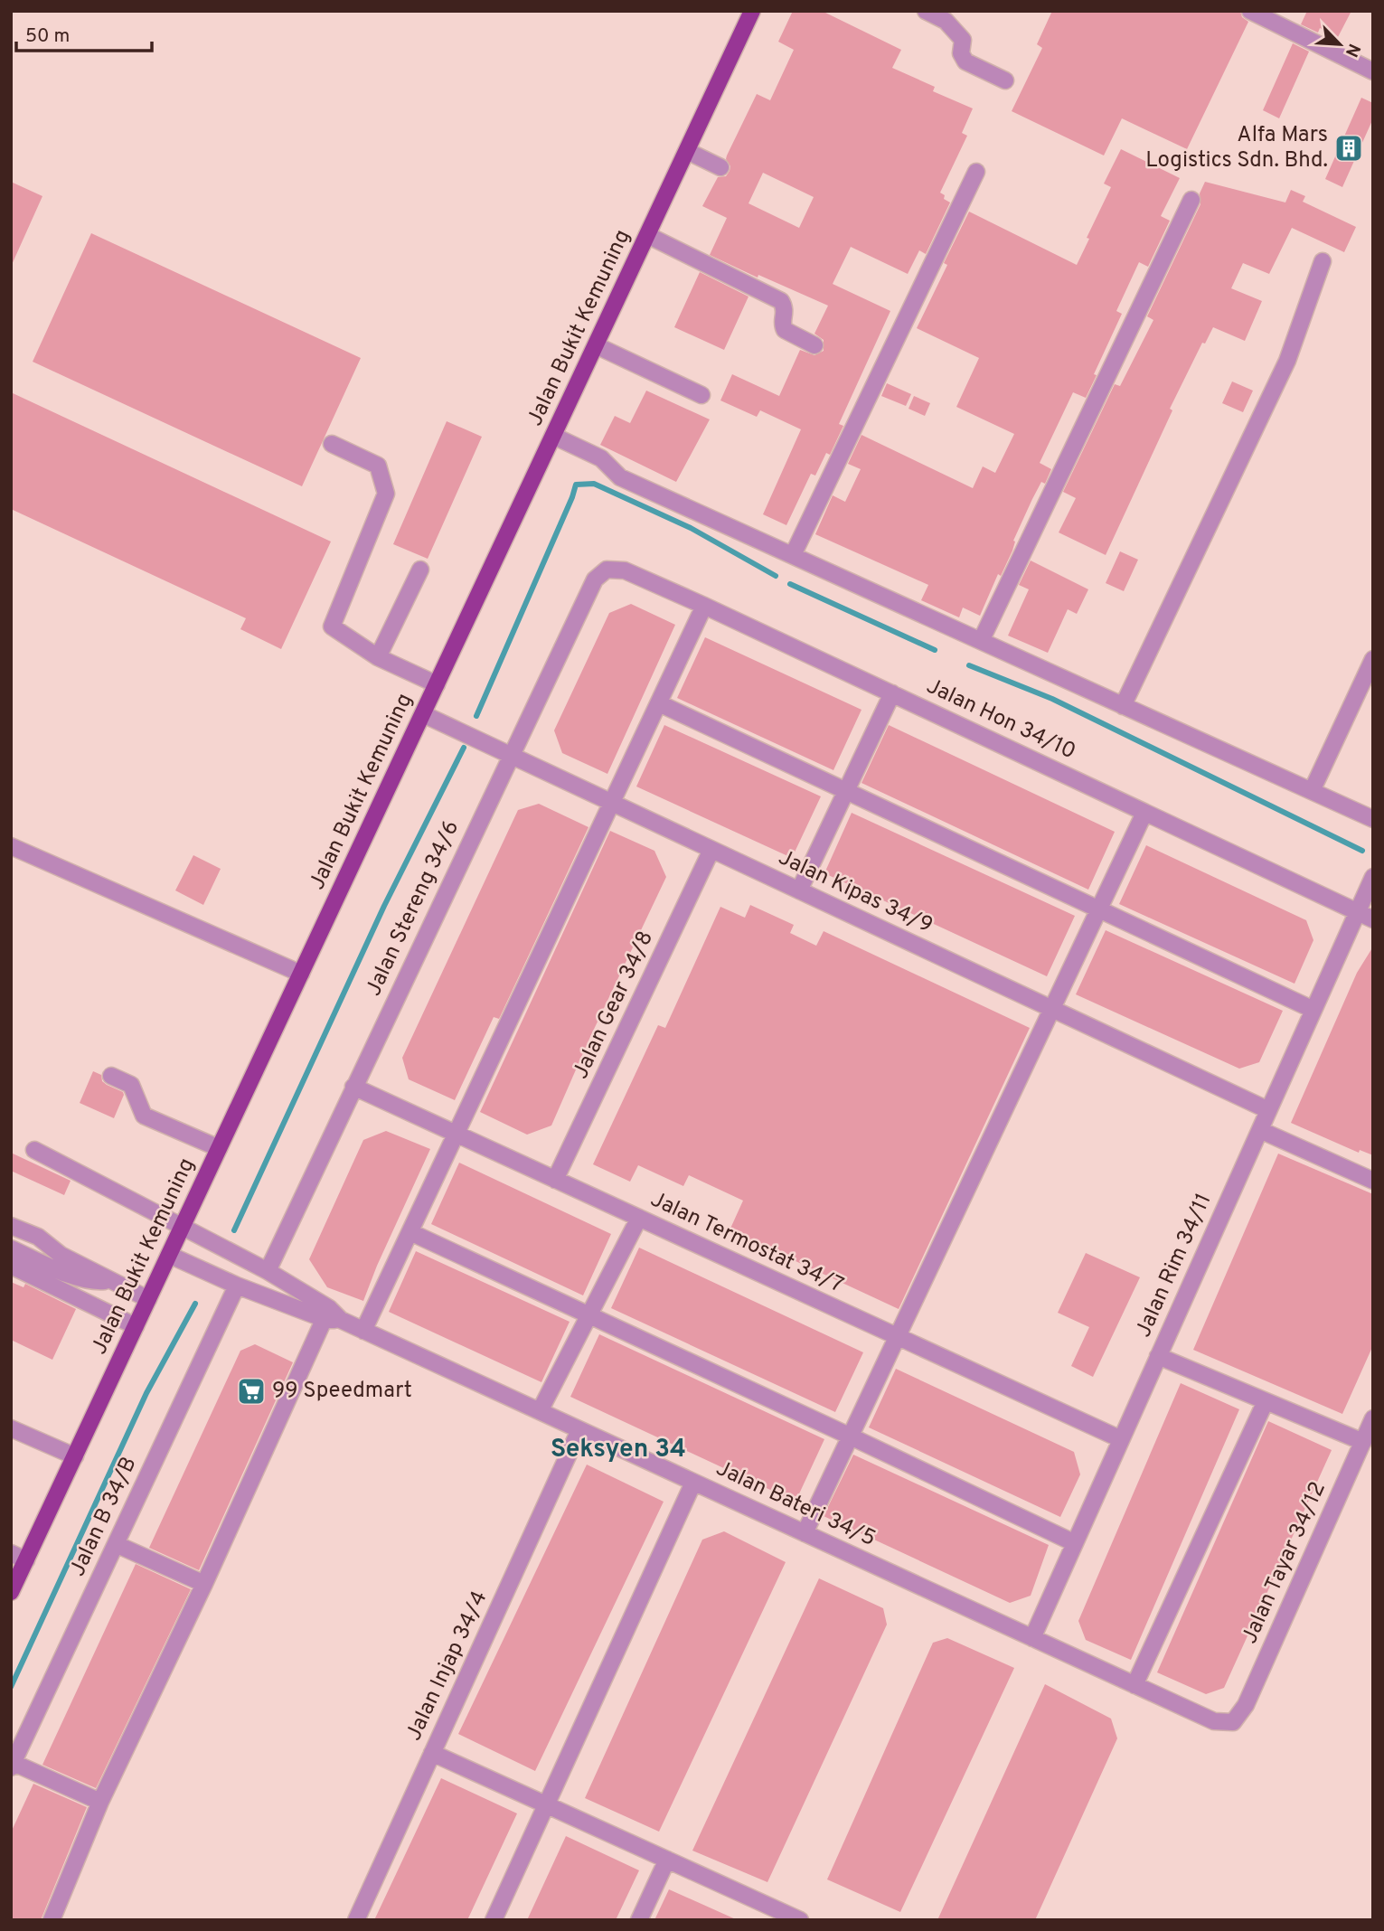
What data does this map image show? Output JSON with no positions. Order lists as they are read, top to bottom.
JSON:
{
  "streets": {
    "main road": ["Jalan Bukit Kemuning"],
    "street": [
      "Jalan Hon 34/10",
      "Jalan Kipas 34/9",
      "Jalan Stereng 34/6",
      "Jalan Gear 34/8",
      "Jalan Termostat 34/7",
      "Jalan Rim 34/11",
      "Jalan Bateri 34/5",
      "Jalan B 34/B",
      "Jalan Tayar 34/12",
      "Jalan Injap 34/4"
    ]
  },
  "crossings": [
    ["Jalan Bukit Kemuning", "Jalan Kipas 34/9"],
    ["Jalan Hon 34/10", "Jalan Stereng 34/6"],
    ["Jalan Hon 34/10", "Jalan Rim 34/11"],
    ["Jalan Kipas 34/9", "Jalan Stereng 34/6"],
    ["Jalan Kipas 34/9", "Jalan Gear 34/8"],
    ["Jalan Kipas 34/9", "Jalan Rim 34/11"],
    ["Jalan Stereng 34/6", "Jalan Termostat 34/7"],
    ["Jalan Gear 34/8", "Jalan Termostat 34/7"],
    ["Jalan Termostat 34/7", "Jalan Rim 34/11"],
    ["Jalan Rim 34/11", "Jalan Bateri 34/5"],
    ["Jalan Bateri 34/5", "Jalan Tayar 34/12"],
    ["Jalan Bateri 34/5", "Jalan Injap 34/4"]
  ],
  "districts": ["Seksyen 34"],
  "places": {
    "building": ["Alfa Mars Logistics Sdn. Bhd."],
    "supermarket": ["99 Speedmart"]
  },
  "scale_bar": "50 m",
  "north": "bottom right"
}
